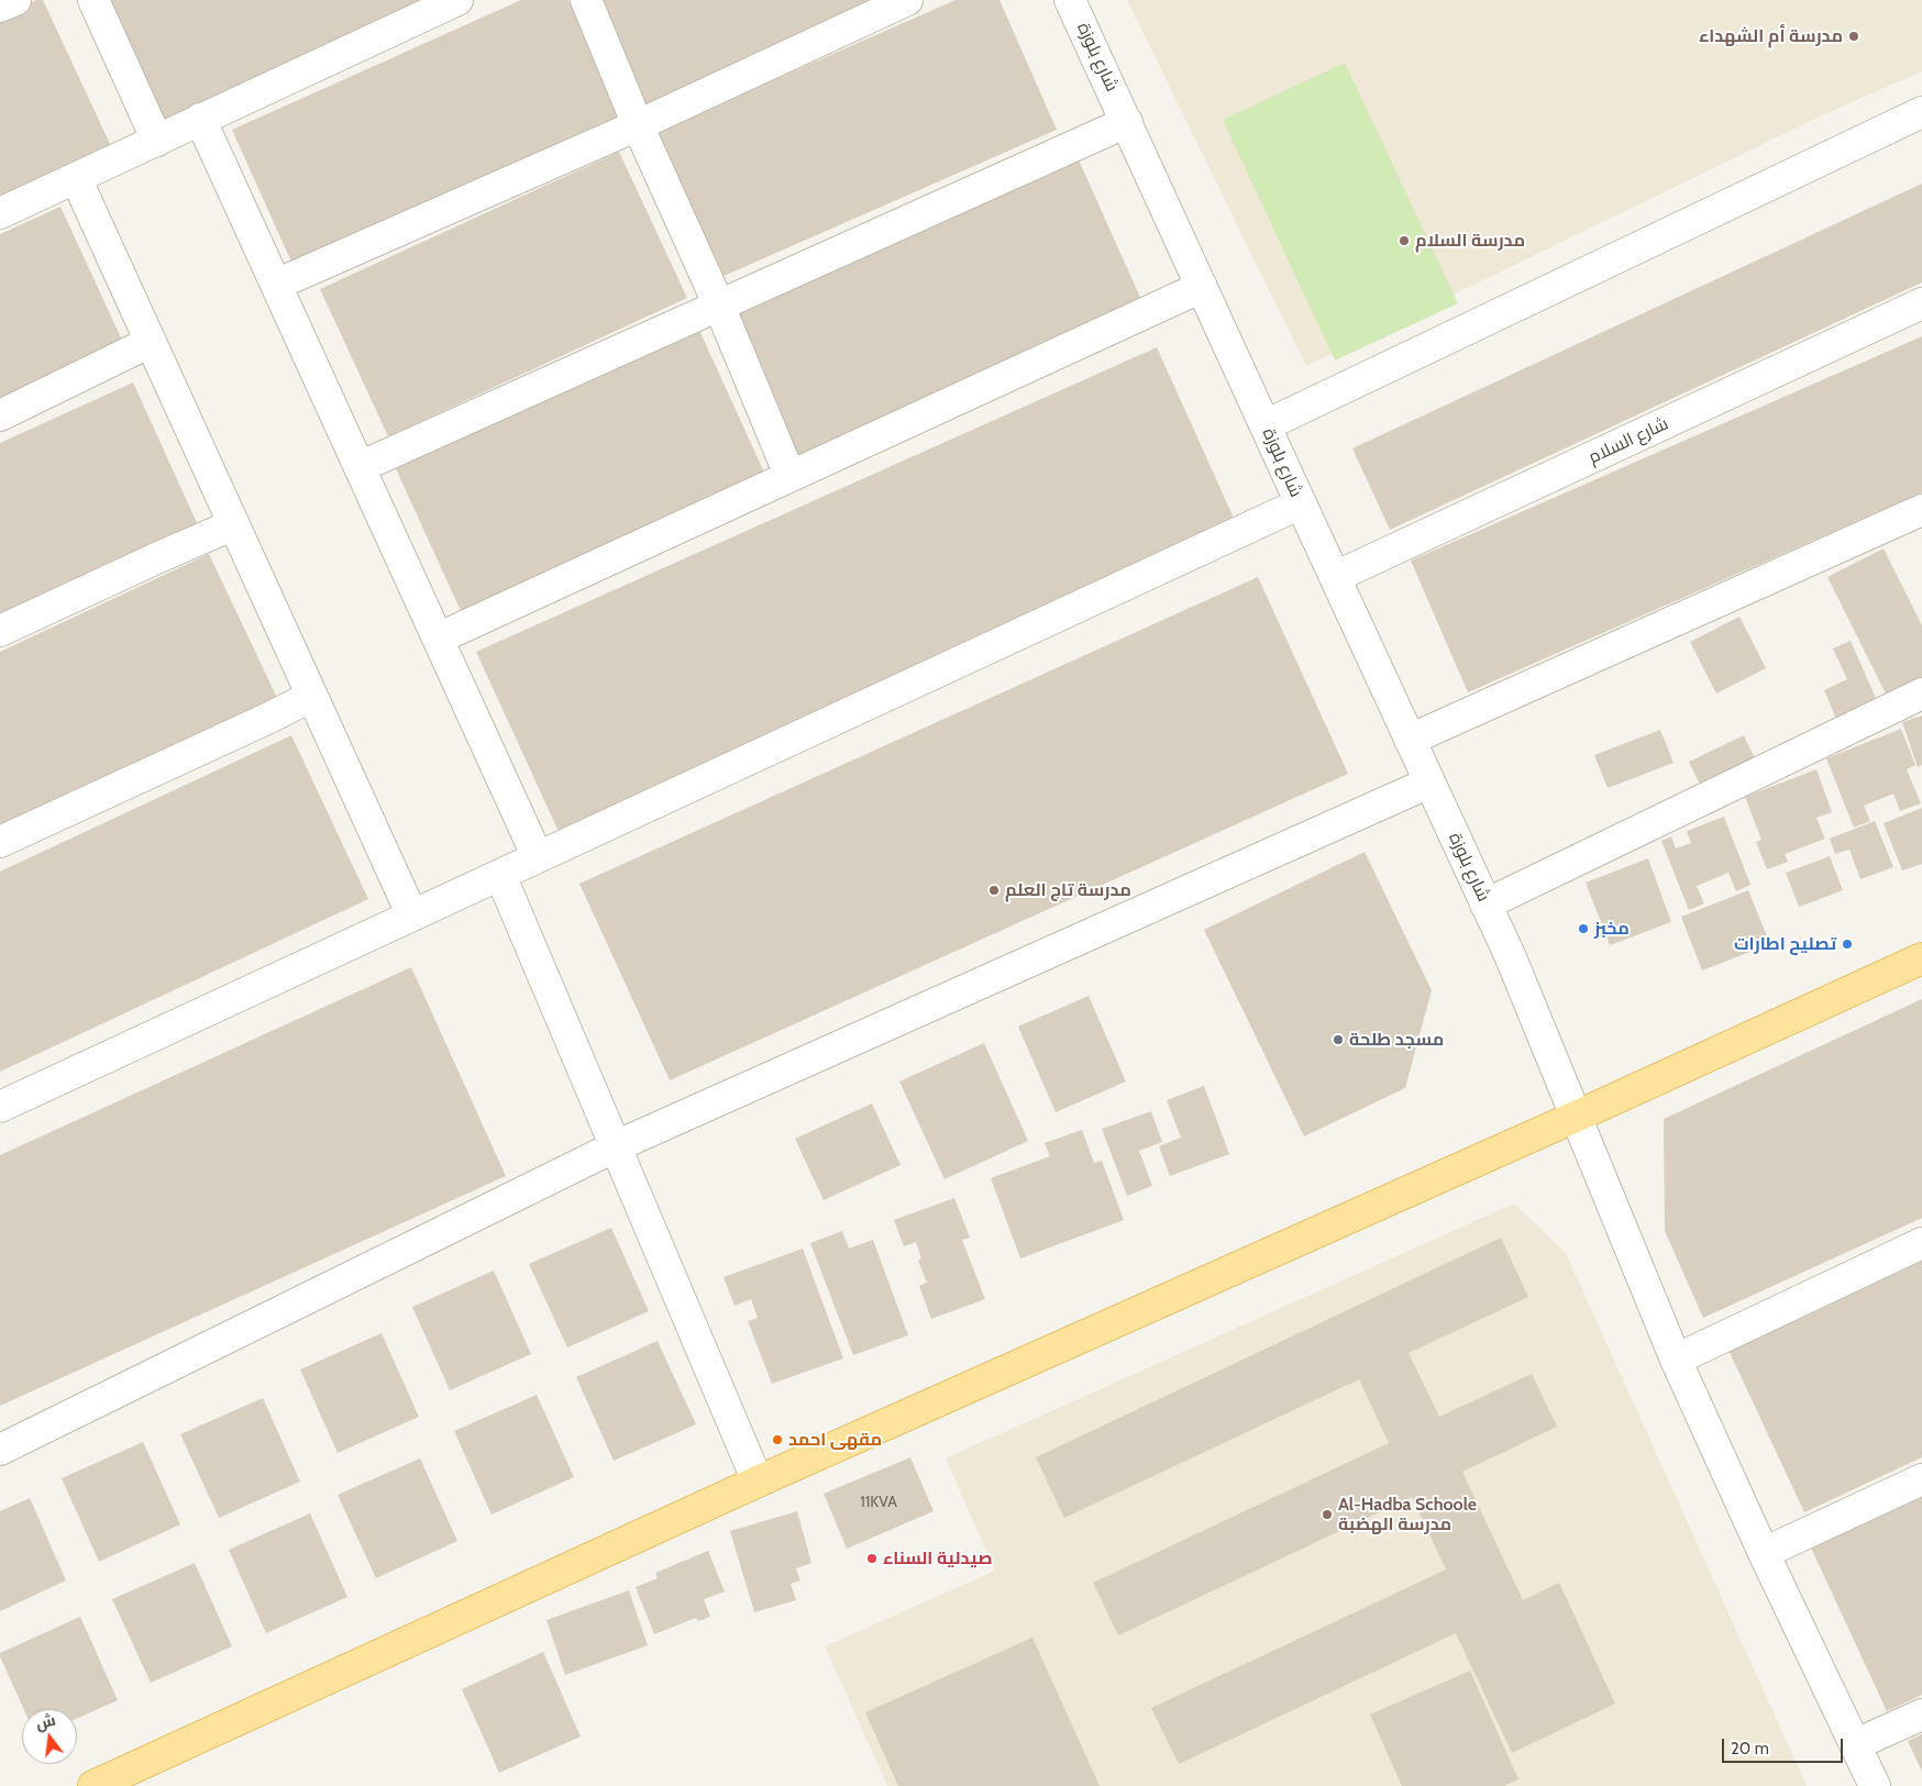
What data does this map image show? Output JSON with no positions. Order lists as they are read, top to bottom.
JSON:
{
  "streets": {
    "street": ["شارع بلوزة", "شارع السلام"]
  },
  "crossings": [
    ["شارع بلوزة", "شارع السلام"]
  ],
  "places": [
    "مدرسة أم الشهداء",
    "مدرسة السلام",
    "مدرسة تاج العلم",
    "مخبز",
    "تصليح اطارات",
    "مسجد طلحة",
    "مقهى احمد",
    "Al-Hadba Schoole مدرسة الهضبة",
    "صيدلية السناء"
  ],
  "house_numbers": ["11KVA"],
  "scale_bar": "20 m",
  "north": "top"
}
